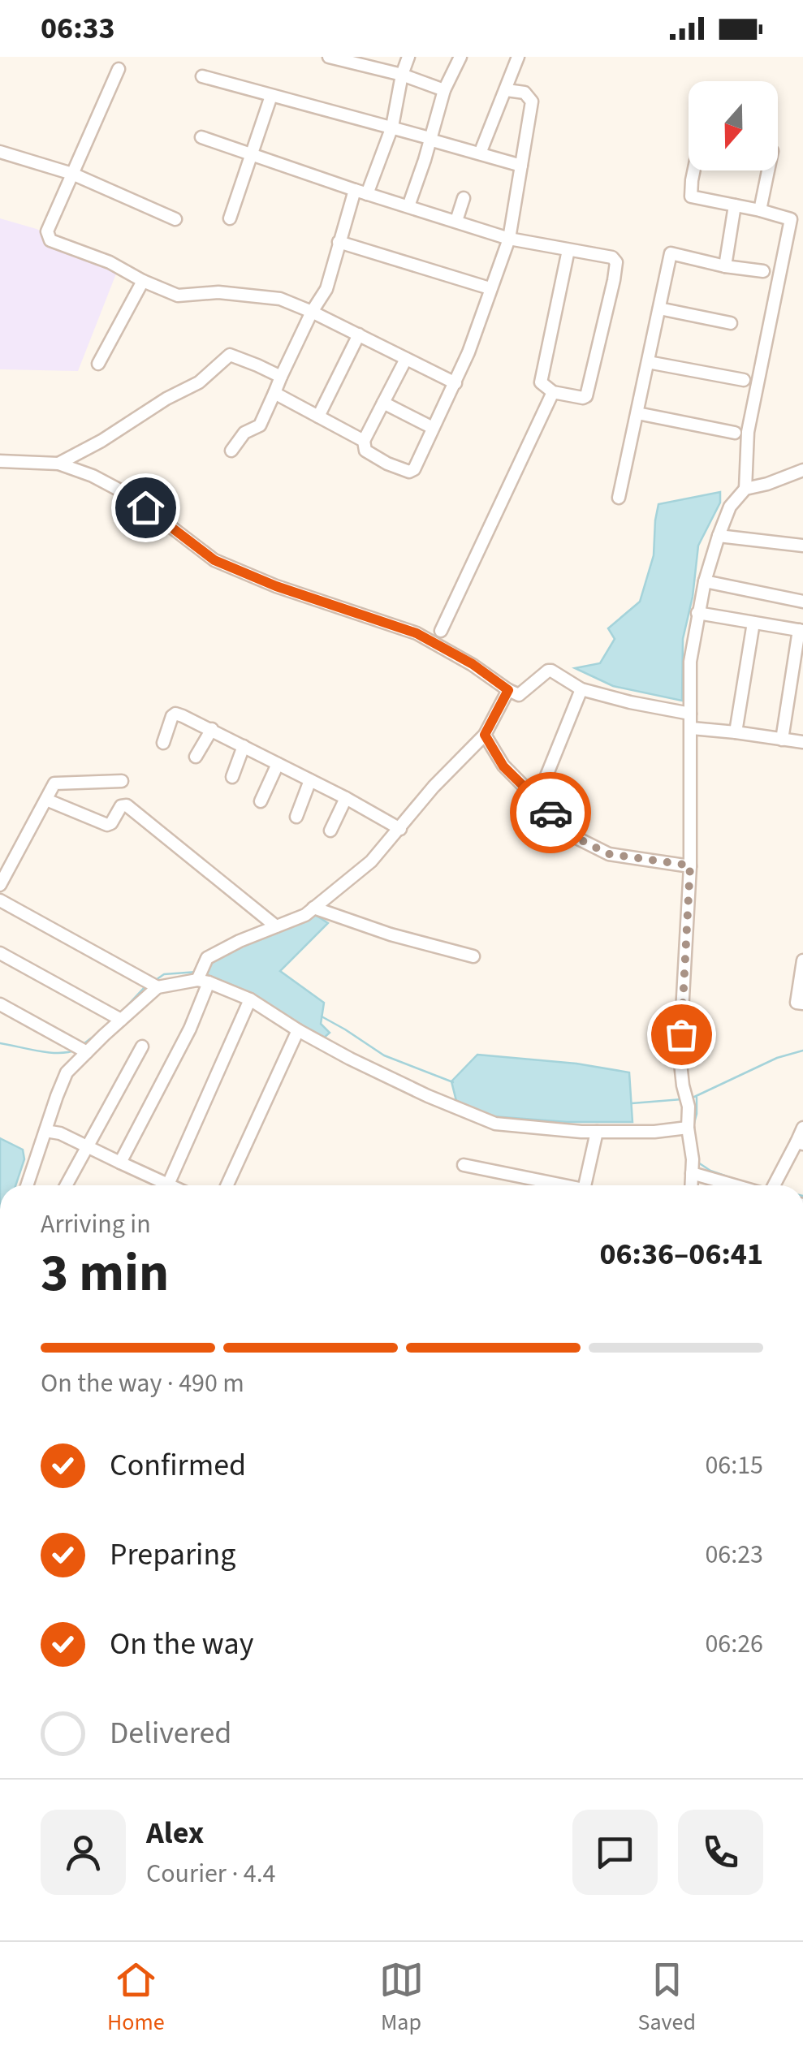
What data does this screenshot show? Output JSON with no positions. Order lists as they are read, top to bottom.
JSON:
{
  "north": "bottom",
  "page": {
    "status": "06:33",
    "heading": ["3 min", "Arriving in", "06:36–06:41"],
    "panel": ["Alex", "Courier · 4.4"],
    "bar": "On the way · 490 m",
    "list": [
      ["Confirmed", "06:15"],
      ["Preparing", "06:23"],
      ["On the way", "06:26"],
      "Delivered"
    ],
    "tabs": ["Home", "Map", "Saved"]
  }
}
